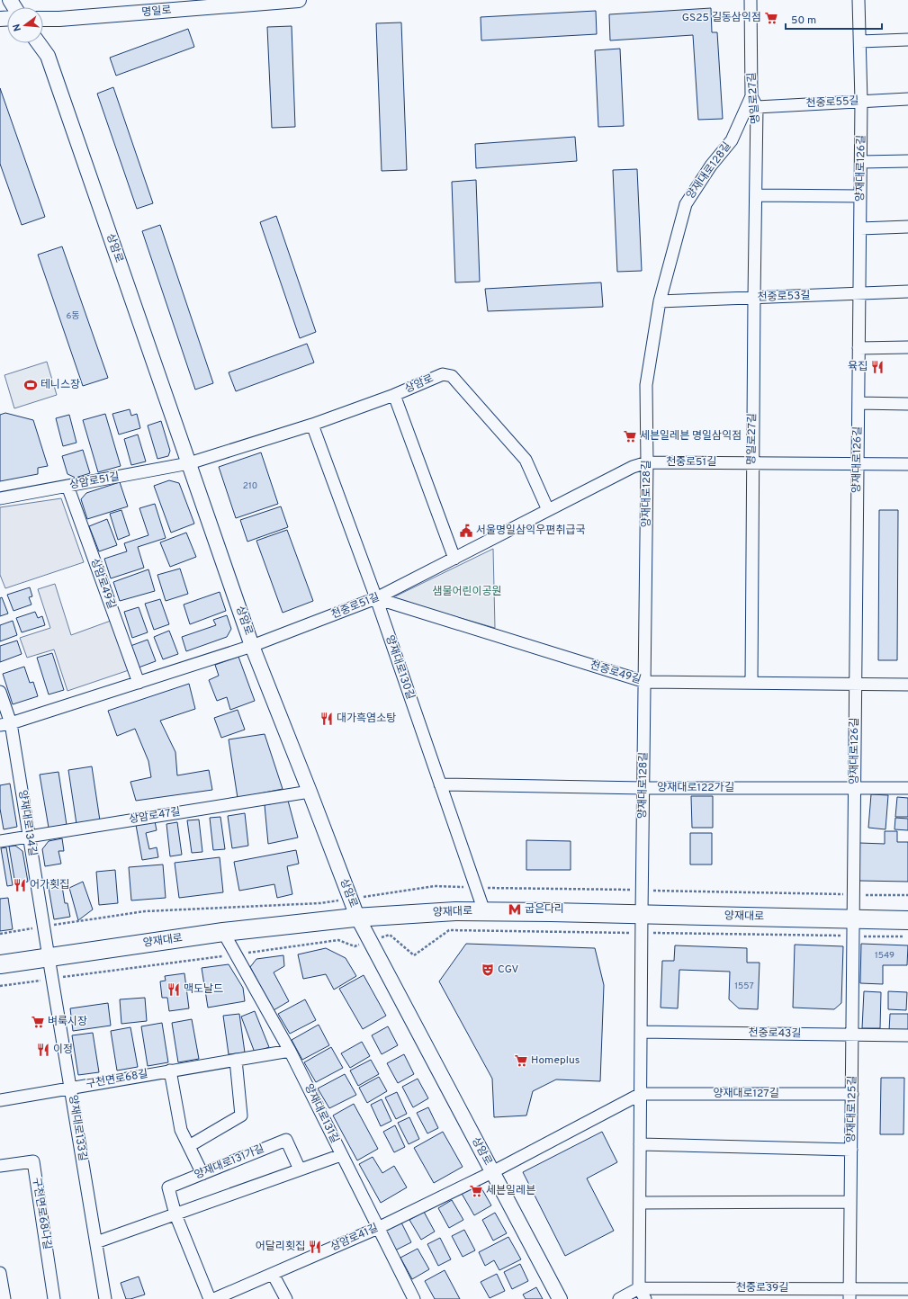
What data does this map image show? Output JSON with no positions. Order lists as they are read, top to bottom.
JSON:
{
  "streets": {
    "main road": ["양재대로"],
    "street": [
      "명일로",
      "명일로27길",
      "천중로55길",
      "양재대로126길",
      "양재대로128길",
      "상암로",
      "천중로53길",
      "천중로51길",
      "상암로51길",
      "상암로49길",
      "양재대로130길",
      "천중로49길",
      "양재대로122가길",
      "상암로47길",
      "양재대로134길",
      "천중로43길",
      "구천면로68길",
      "양재대로127길",
      "양재대로125길",
      "양재대로131길",
      "양재대로133길",
      "양재대로131가길",
      "구천면로68나길",
      "상암로41길",
      "천중로39길"
    ]
  },
  "crossings": [
    ["명일로27길", "천중로55길"],
    ["명일로27길", "양재대로128길"],
    ["명일로27길", "천중로53길"],
    ["명일로27길", "천중로51길"],
    ["명일로27길", "천중로49길"],
    ["천중로55길", "양재대로126길"],
    ["천중로55길", "양재대로128길"],
    ["양재대로126길", "천중로53길"],
    ["양재대로126길", "천중로51길"],
    ["양재대로126길", "천중로49길"],
    ["양재대로126길", "양재대로122가길"],
    ["양재대로126길", "양재대로"],
    ["양재대로126길", "양재대로125길"],
    ["양재대로128길", "천중로53길"],
    ["양재대로128길", "천중로51길"],
    ["양재대로128길", "천중로49길"],
    ["양재대로128길", "양재대로122가길"],
    ["양재대로128길", "양재대로"],
    ["상암로", "천중로51길"],
    ["상암로", "상암로51길"],
    ["상암로", "양재대로130길"],
    ["상암로", "상암로47길"],
    ["상암로", "양재대로"],
    ["상암로", "상암로41길"],
    ["천중로51길", "양재대로130길"],
    ["천중로51길", "천중로49길"],
    ["상암로51길", "상암로49길"],
    ["양재대로130길", "천중로49길"],
    ["양재대로130길", "양재대로122가길"],
    ["양재대로130길", "양재대로"],
    ["상암로47길", "양재대로134길"],
    ["양재대로134길", "양재대로"],
    ["양재대로134길", "양재대로133길"],
    ["양재대로", "양재대로125길"],
    ["양재대로", "양재대로131길"],
    ["양재대로", "양재대로133길"],
    ["천중로43길", "양재대로125길"],
    ["구천면로68길", "양재대로131길"],
    ["구천면로68길", "양재대로133길"],
    ["양재대로127길", "양재대로125길"],
    ["양재대로127길", "상암로41길"],
    ["양재대로125길", "천중로39길"],
    ["양재대로131길", "상암로41길"]
  ],
  "parks": ["샘물어린이공원"],
  "places": {
    "supermarket": [
      "GS25 길동삼익점",
      "세븐일레븐 명일삼익점",
      "벼룩시장",
      "Homeplus",
      "세븐일레븐"
    ],
    "restaurant": [
      "육집",
      "대가흑염소탕",
      "어가횟집",
      "맥도날드",
      "이정",
      "어달리횟집"
    ],
    "sports": ["테니스장"],
    "public building": ["서울명일삼익우편취급국"],
    "metro station": ["굽은다리"],
    "theatre": ["CGV"]
  },
  "house_numbers": [
    "6동",
    "210",
    "1549",
    "1557"
  ],
  "scale_bar": "50 m",
  "north": "left"
}
